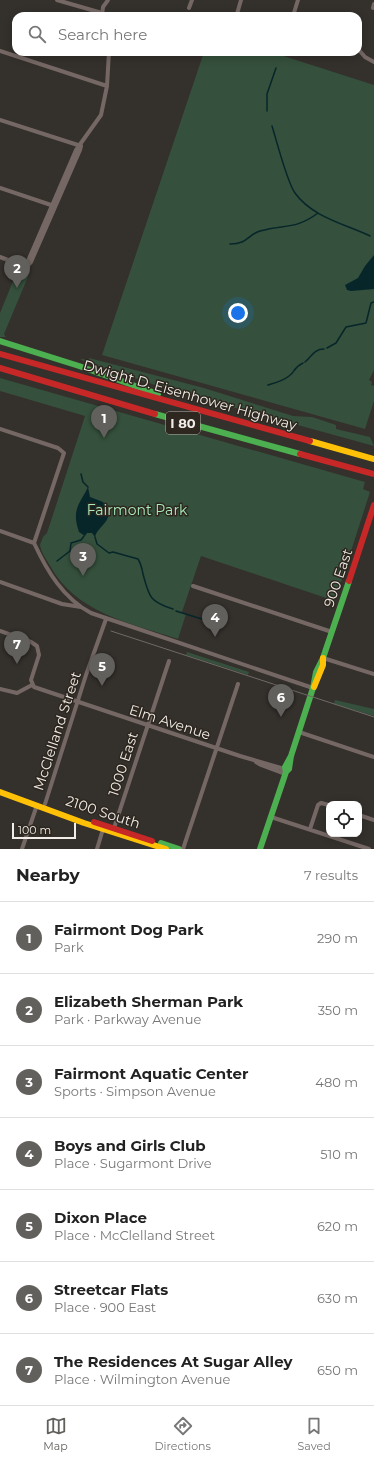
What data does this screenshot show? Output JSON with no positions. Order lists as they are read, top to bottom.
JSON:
{
  "streets": {
    "main road": [
      "Dwight D. Eisenhower Highway",
      "I 80",
      "900 East",
      "2100 South"
    ],
    "street": ["Elm Avenue", "McClelland Street", "1000 East"]
  },
  "crossings": [
    ["900 East", "Elm Avenue"],
    ["Elm Avenue", "McClelland Street"],
    ["Elm Avenue", "1000 East"],
    ["McClelland Street", "2100 South"],
    ["1000 East", "2100 South"]
  ],
  "parks": ["Fairmont Park"],
  "scale_bar": "100 m",
  "page": {
    "search": "Search here",
    "pins": [
      "2",
      "1",
      "3",
      "4",
      "7",
      "5",
      "6"
    ],
    "scale": "100 m",
    "heading": ["Nearby", "7 results"],
    "list": [
      {
        "mark": "1",
        "name": "Fairmont Dog Park",
        "note": "Park",
        "value": "290 m"
      },
      {
        "mark": "2",
        "name": "Elizabeth Sherman Park",
        "note": "Park · Parkway Avenue",
        "value": "350 m"
      },
      {
        "mark": "3",
        "name": "Fairmont Aquatic Center",
        "note": "Sports · Simpson Avenue",
        "value": "480 m"
      },
      {
        "mark": "4",
        "name": "Boys and Girls Club",
        "note": "Place · Sugarmont Drive",
        "value": "510 m"
      },
      {
        "mark": "5",
        "name": "Dixon Place",
        "note": "Place · McClelland Street",
        "value": "620 m"
      },
      {
        "mark": "6",
        "name": "Streetcar Flats",
        "note": "Place · 900 East",
        "value": "630 m"
      },
      {
        "mark": "7",
        "name": "The Residences At Sugar Alley",
        "note": "Place · Wilmington Avenue",
        "value": "650 m"
      }
    ],
    "nav": ["Map", "Directions", "Saved"]
  }
}
